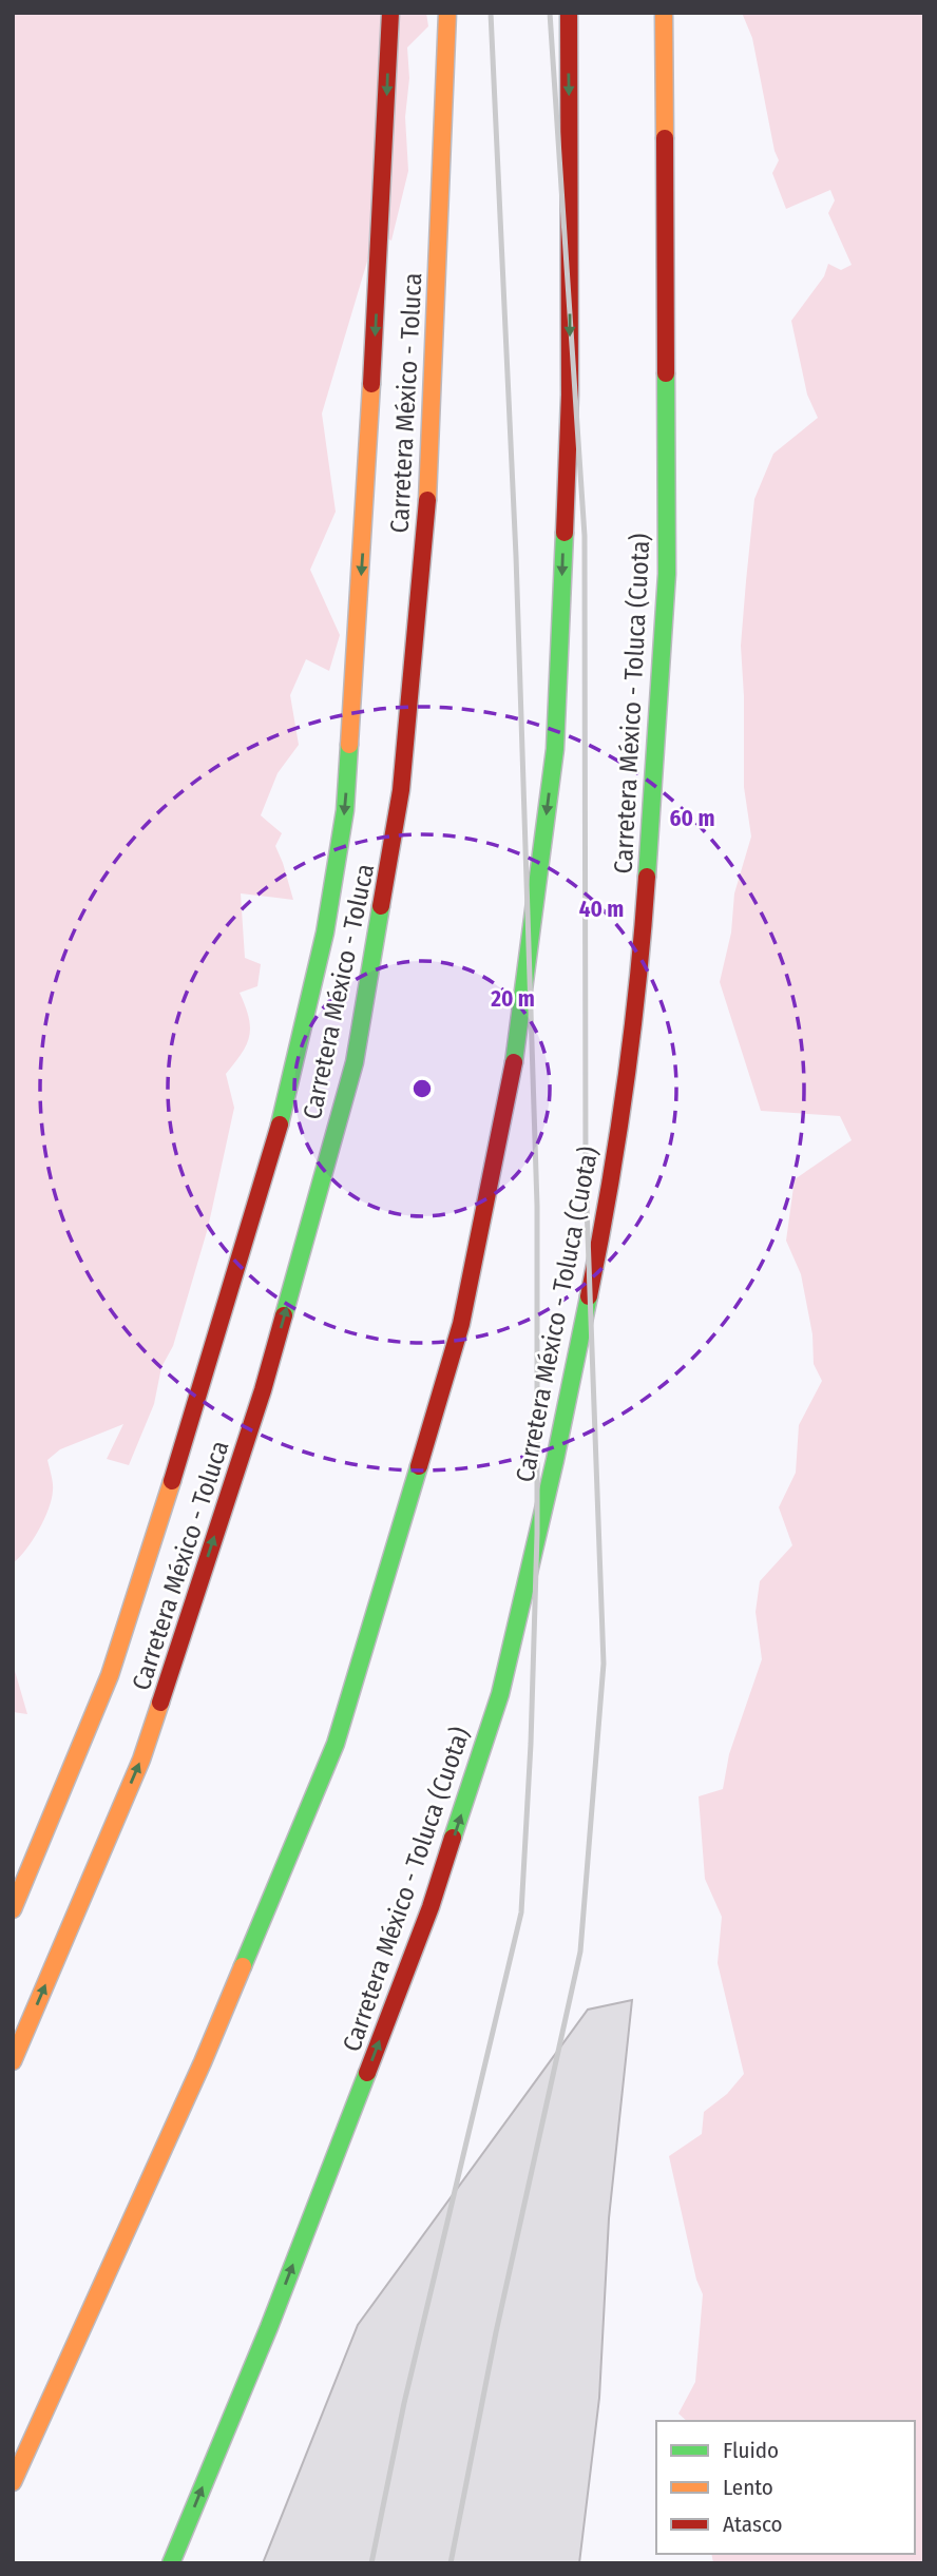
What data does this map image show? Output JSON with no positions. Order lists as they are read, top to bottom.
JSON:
{
  "streets": {
    "main road": ["Carretera México - Toluca", "Carretera México - Toluca (Cuota)"]
  },
  "legend": ["Fluido", "Lento", "Atasco"],
  "rings": ["60 m", "40 m", "20 m"]
}
